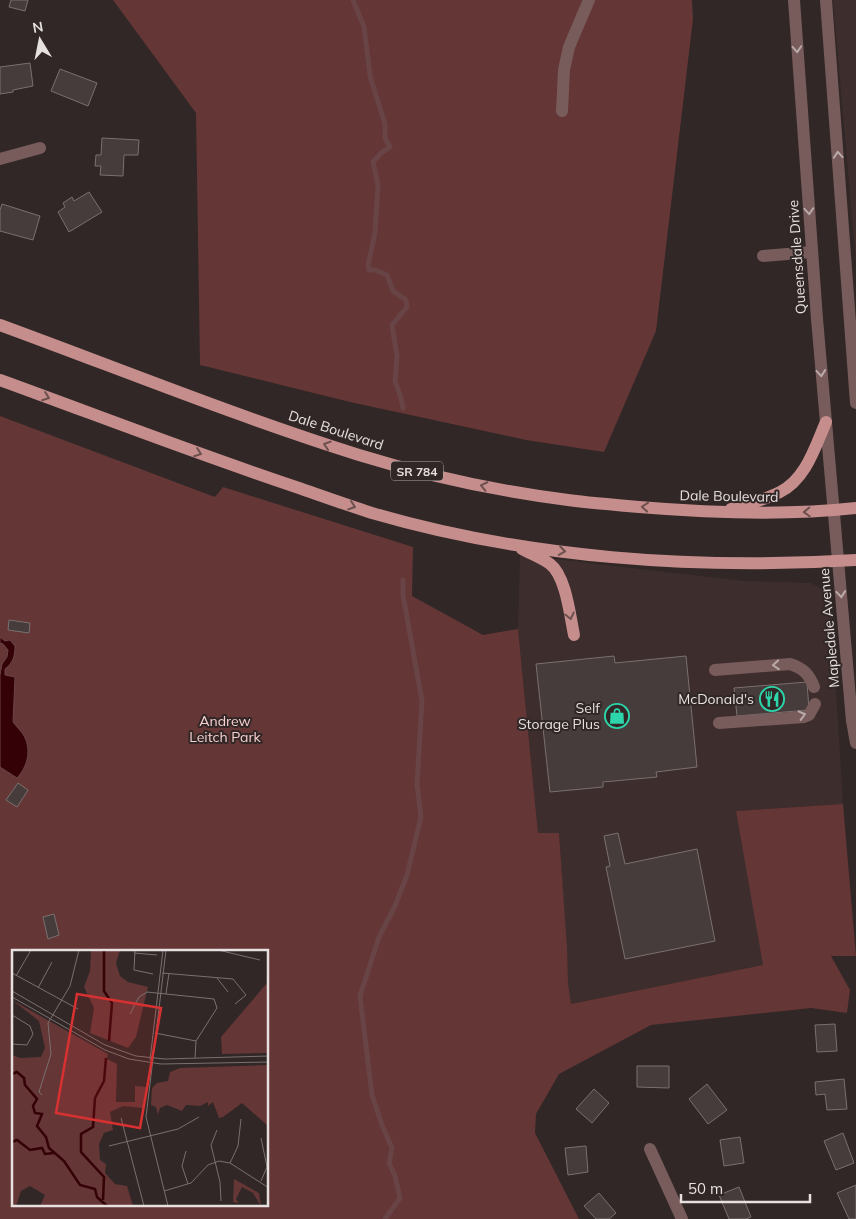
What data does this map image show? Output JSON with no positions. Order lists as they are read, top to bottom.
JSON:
{
  "streets": {
    "main road": ["Dale Boulevard", "SR 784"],
    "street": ["Queensdale Drive", "Mapledale Avenue"]
  },
  "crossings": [
    ["Queensdale Drive", "Dale Boulevard"],
    ["Queensdale Drive", "Mapledale Avenue"],
    ["Dale Boulevard", "Mapledale Avenue"]
  ],
  "one_way": ["Mapledale Avenue"],
  "parks": ["Andrew Leitch Park"],
  "places": {
    "restaurant": ["McDonald's"],
    "shop": ["Self Storage Plus"]
  },
  "scale_bar": "50 m",
  "north": "top"
}
